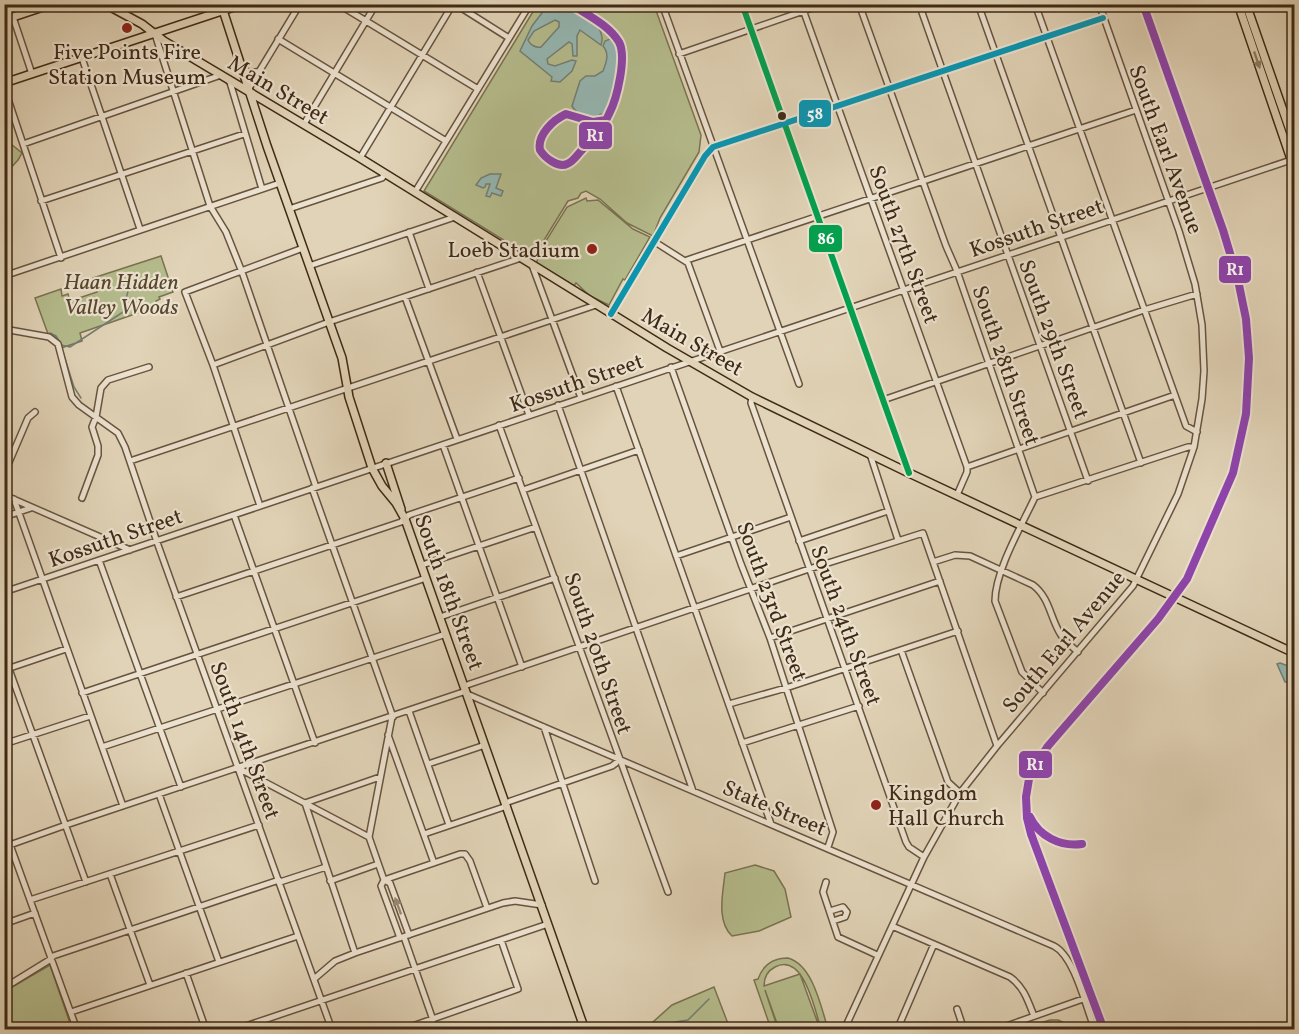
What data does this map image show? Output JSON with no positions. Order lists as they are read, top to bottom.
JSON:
{
  "streets": {
    "main road": ["Main Street", "South 18th Street"],
    "street": [
      "South Earl Avenue",
      "Kossuth Street",
      "South 27th Street",
      "South 29th Street",
      "South 28th Street",
      "South 23rd Street",
      "South 24th Street",
      "South 20th Street",
      "South 14th Street",
      "State Street"
    ]
  },
  "crossings": [
    ["Main Street", "South Earl Avenue"],
    ["Main Street", "Kossuth Street"],
    ["Main Street", "South 18th Street"],
    ["Main Street", "South 24th Street"],
    ["South Earl Avenue", "Kossuth Street"],
    ["South Earl Avenue", "South 24th Street"],
    ["South Earl Avenue", "State Street"],
    ["Kossuth Street", "South 27th Street"],
    ["Kossuth Street", "South 29th Street"],
    ["Kossuth Street", "South 28th Street"],
    ["Kossuth Street", "South 18th Street"],
    ["Kossuth Street", "South 23rd Street"],
    ["Kossuth Street", "South 20th Street"],
    ["Kossuth Street", "South 14th Street"],
    ["South 18th Street", "State Street"],
    ["South 23rd Street", "State Street"],
    ["South 20th Street", "State Street"]
  ],
  "parks": ["Haan Hidden Valley Woods"],
  "places": ["Five Points Fire Station Museum", "Loeb Stadium", "Kingdom Hall Church"],
  "lines": ["transit line R1", "transit line 86", "transit line 58"]
}
